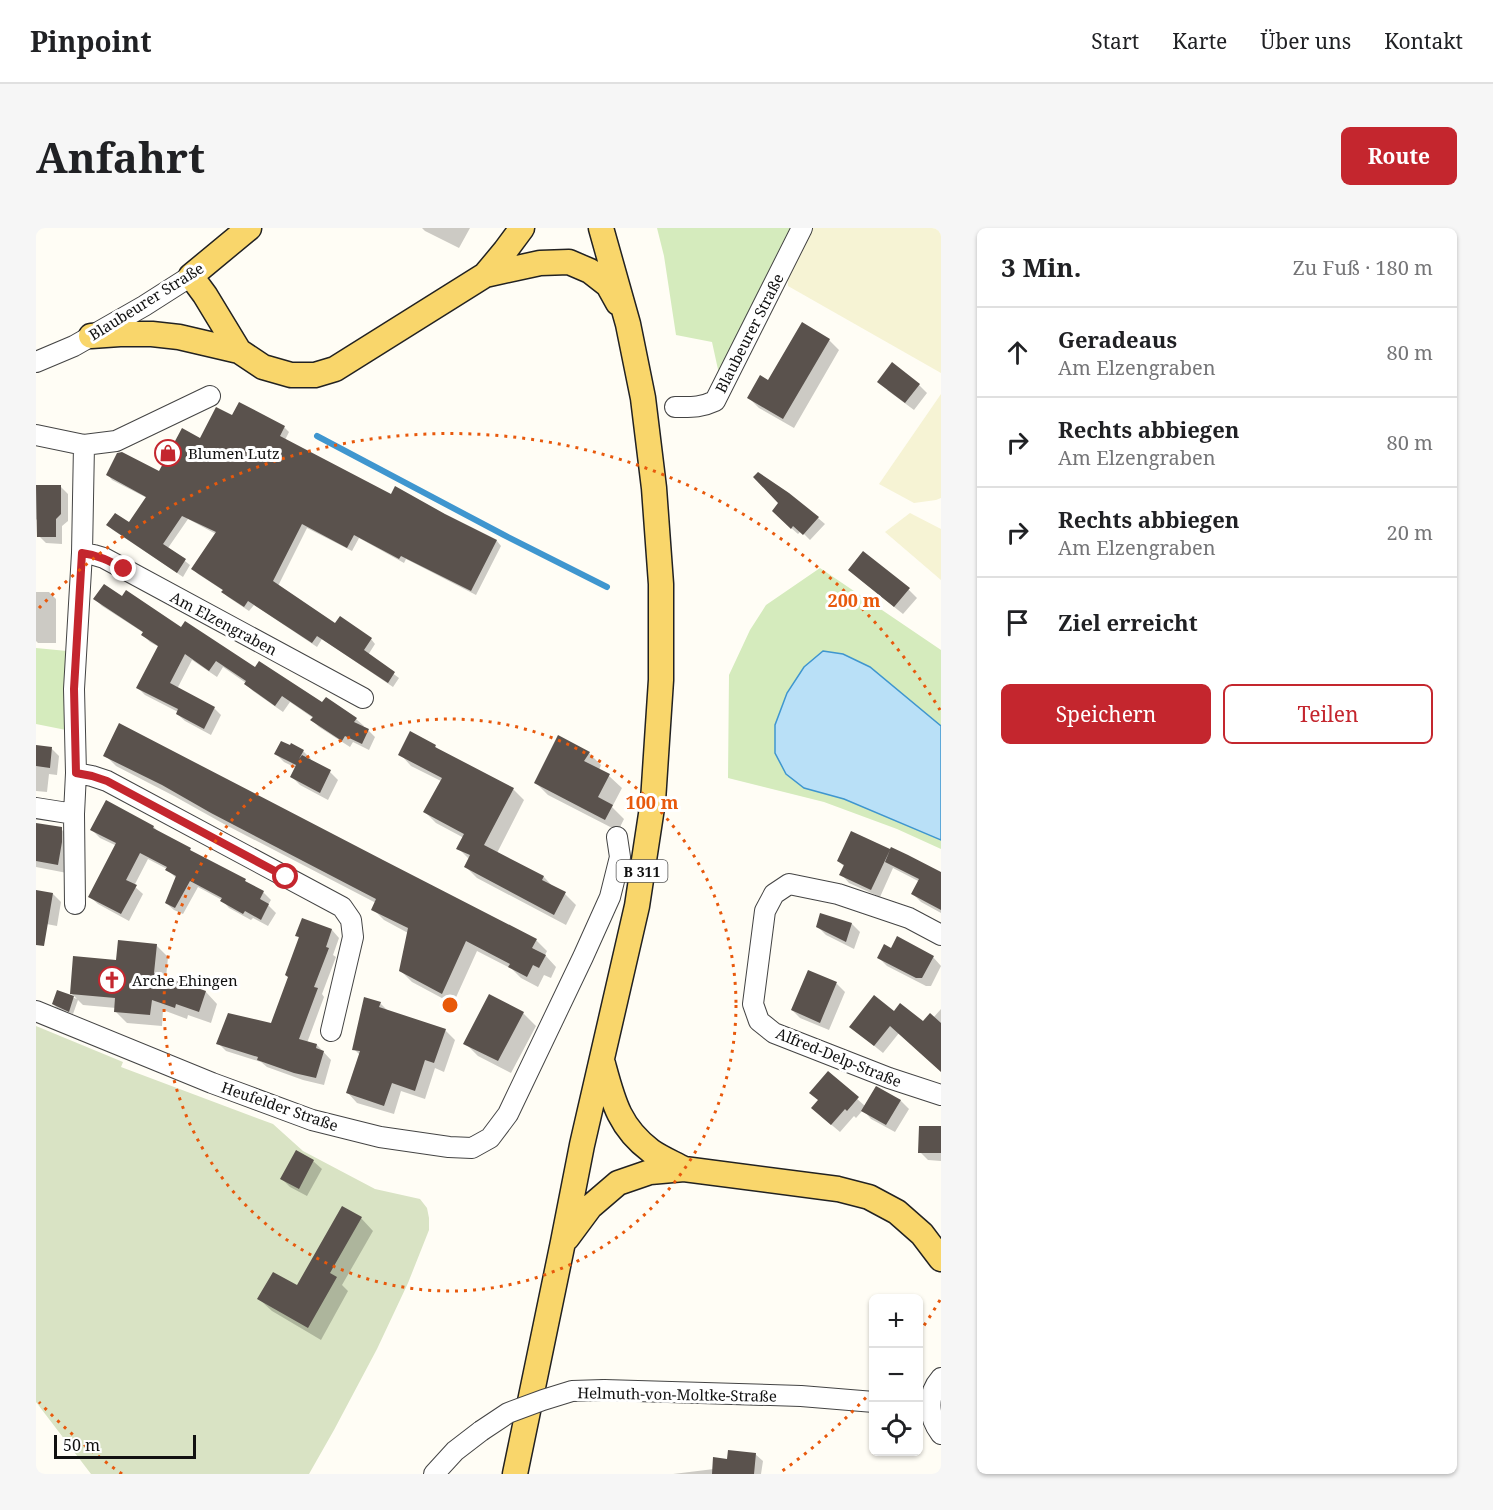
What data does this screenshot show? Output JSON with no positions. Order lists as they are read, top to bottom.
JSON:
{
  "streets": {
    "main road": ["Blaubeurer Straße", "B 311"],
    "street": [
      "Am Elzengraben",
      "Alfred-Delp-Straße",
      "Heufelder Straße",
      "Helmuth-von-Moltke-Straße"
    ]
  },
  "places": {
    "shop": ["Blumen Lutz"],
    "church": ["Arche Ehingen"]
  },
  "scale_bar": "50 m",
  "page": {
    "header": "Pinpoint",
    "nav": [
      "Start",
      "Karte",
      "Über uns",
      "Kontakt"
    ],
    "buttons": [
      "Route",
      ["Speichern", "Teilen"]
    ],
    "title": "Anfahrt",
    "heading": ["3 Min.", "Zu Fuß · 180 m"],
    "list": [
      ["Geradeaus", "Am Elzengraben", "80 m"],
      ["Rechts abbiegen", "Am Elzengraben", "80 m"],
      ["Rechts abbiegen", "Am Elzengraben", "20 m"],
      "Ziel erreicht"
    ],
    "map_buttons": ["+", "−"],
    "scale": "50 m"
  },
  "rings": ["200 m", "100 m"]
}
